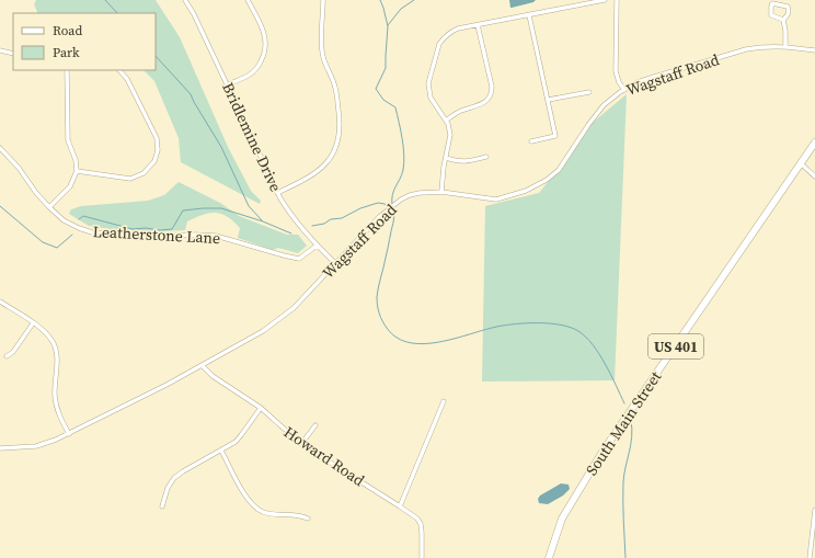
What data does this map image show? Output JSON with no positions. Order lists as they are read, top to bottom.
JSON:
{
  "streets": {
    "highway": ["US 401", "South Main Street"],
    "street": [
      "Wagstaff Road",
      "Bridlemine Drive",
      "Leatherstone Lane",
      "Howard Road"
    ]
  },
  "crossings": [
    ["Wagstaff Road", "Bridlemine Drive"],
    ["Wagstaff Road", "Howard Road"],
    ["Bridlemine Drive", "Leatherstone Lane"]
  ],
  "legend": ["Road", "Park"]
}
